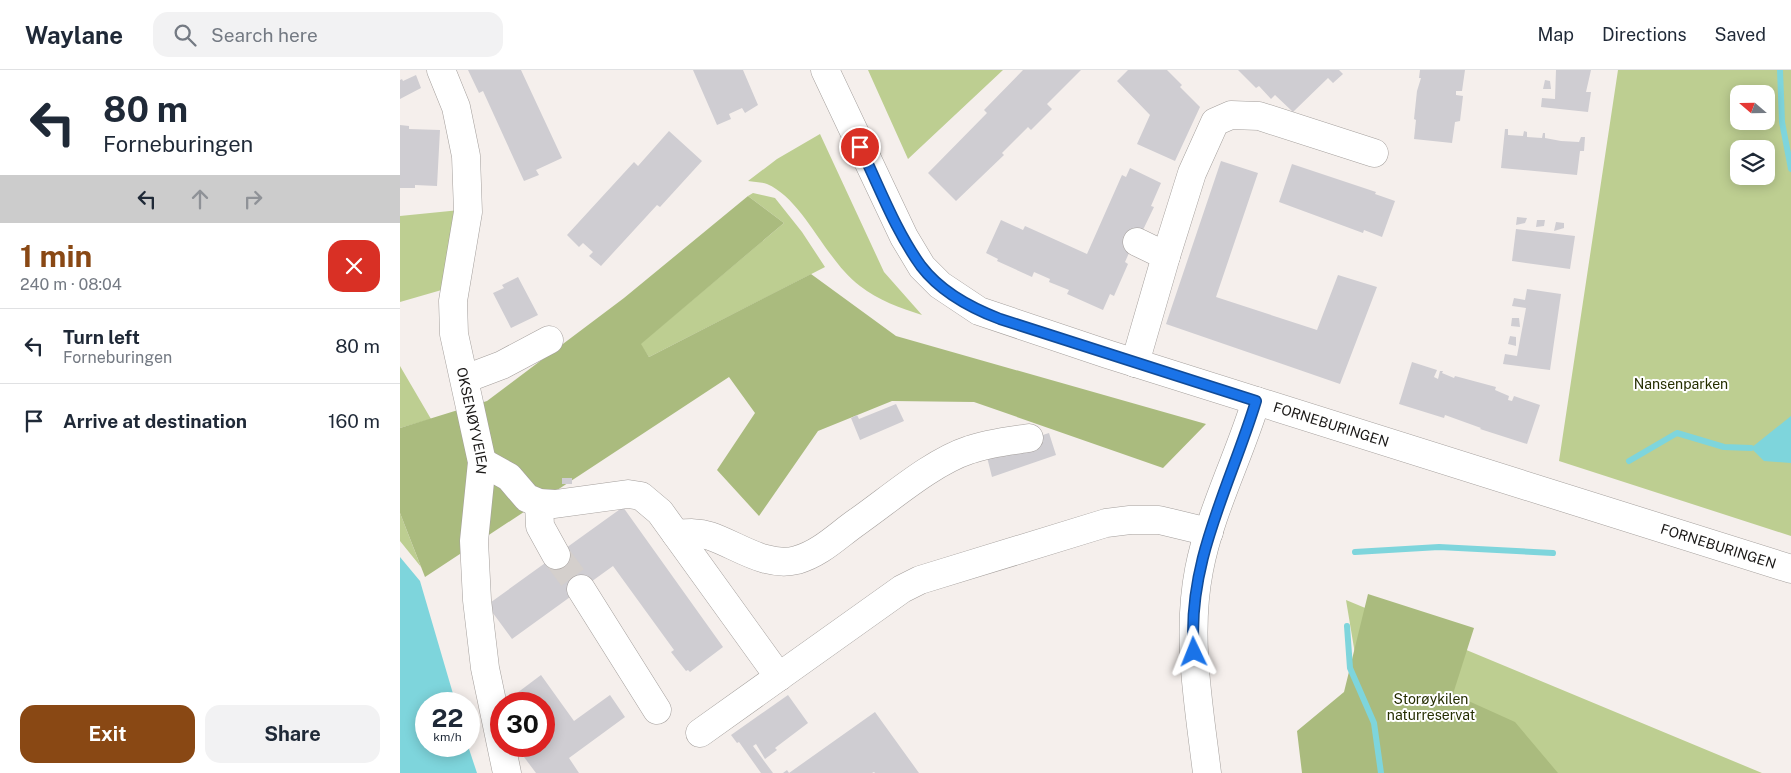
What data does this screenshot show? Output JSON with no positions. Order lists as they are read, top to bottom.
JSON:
{
  "streets": {
    "street": ["OKSENØYVEIEN", "FORNEBURINGEN"]
  },
  "parks": ["Nansenparken", "Storøykilen naturreservat"],
  "north": "left",
  "page": {
    "header": "Waylane",
    "search": "Search here",
    "nav": ["Map", "Directions", "Saved"],
    "turn": ["80 m", "Forneburingen"],
    "heading": ["1 min", "240 m · 08:04"],
    "list": [
      {
        "name": "Turn left",
        "note": "Forneburingen",
        "value": "80 m"
      },
      {
        "name": "Arrive at destination",
        "value": "160 m"
      }
    ],
    "speed": "22 km/h",
    "limit": "30",
    "buttons": ["Exit", "Share"]
  }
}
